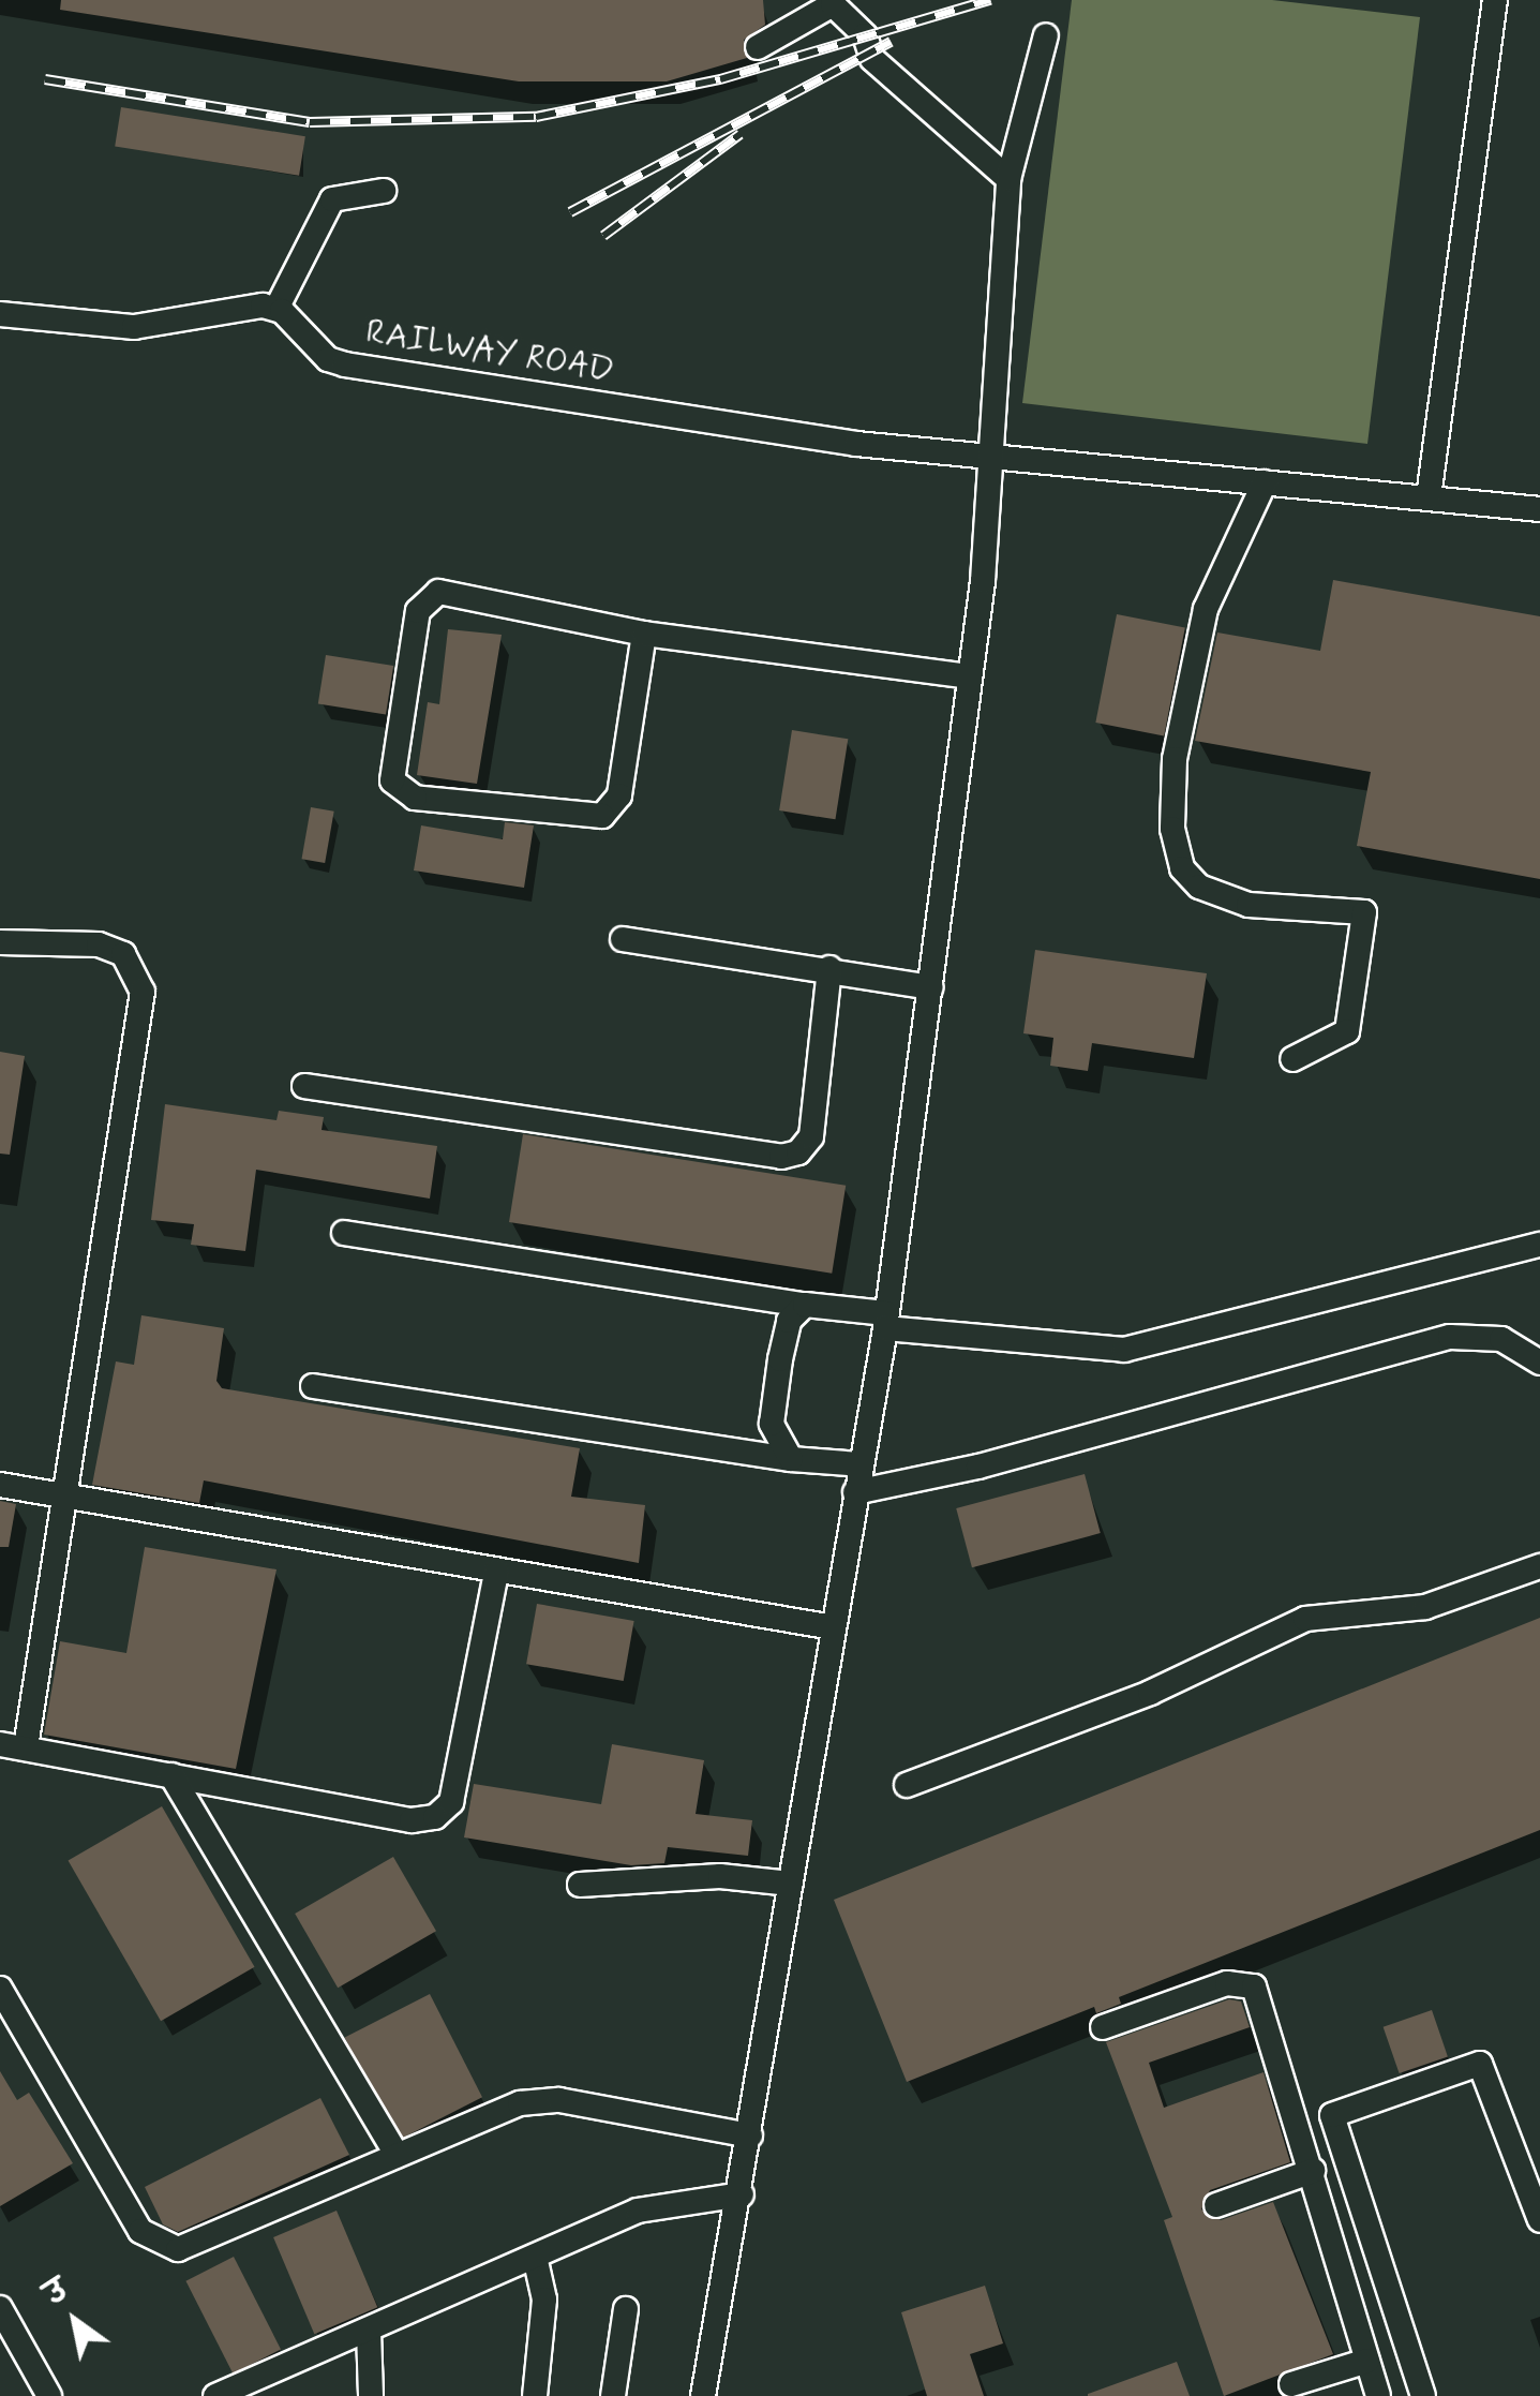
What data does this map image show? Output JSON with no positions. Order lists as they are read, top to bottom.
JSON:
{
  "streets": {
    "street": ["RAILWAY ROAD"]
  },
  "north": "top left"
}
